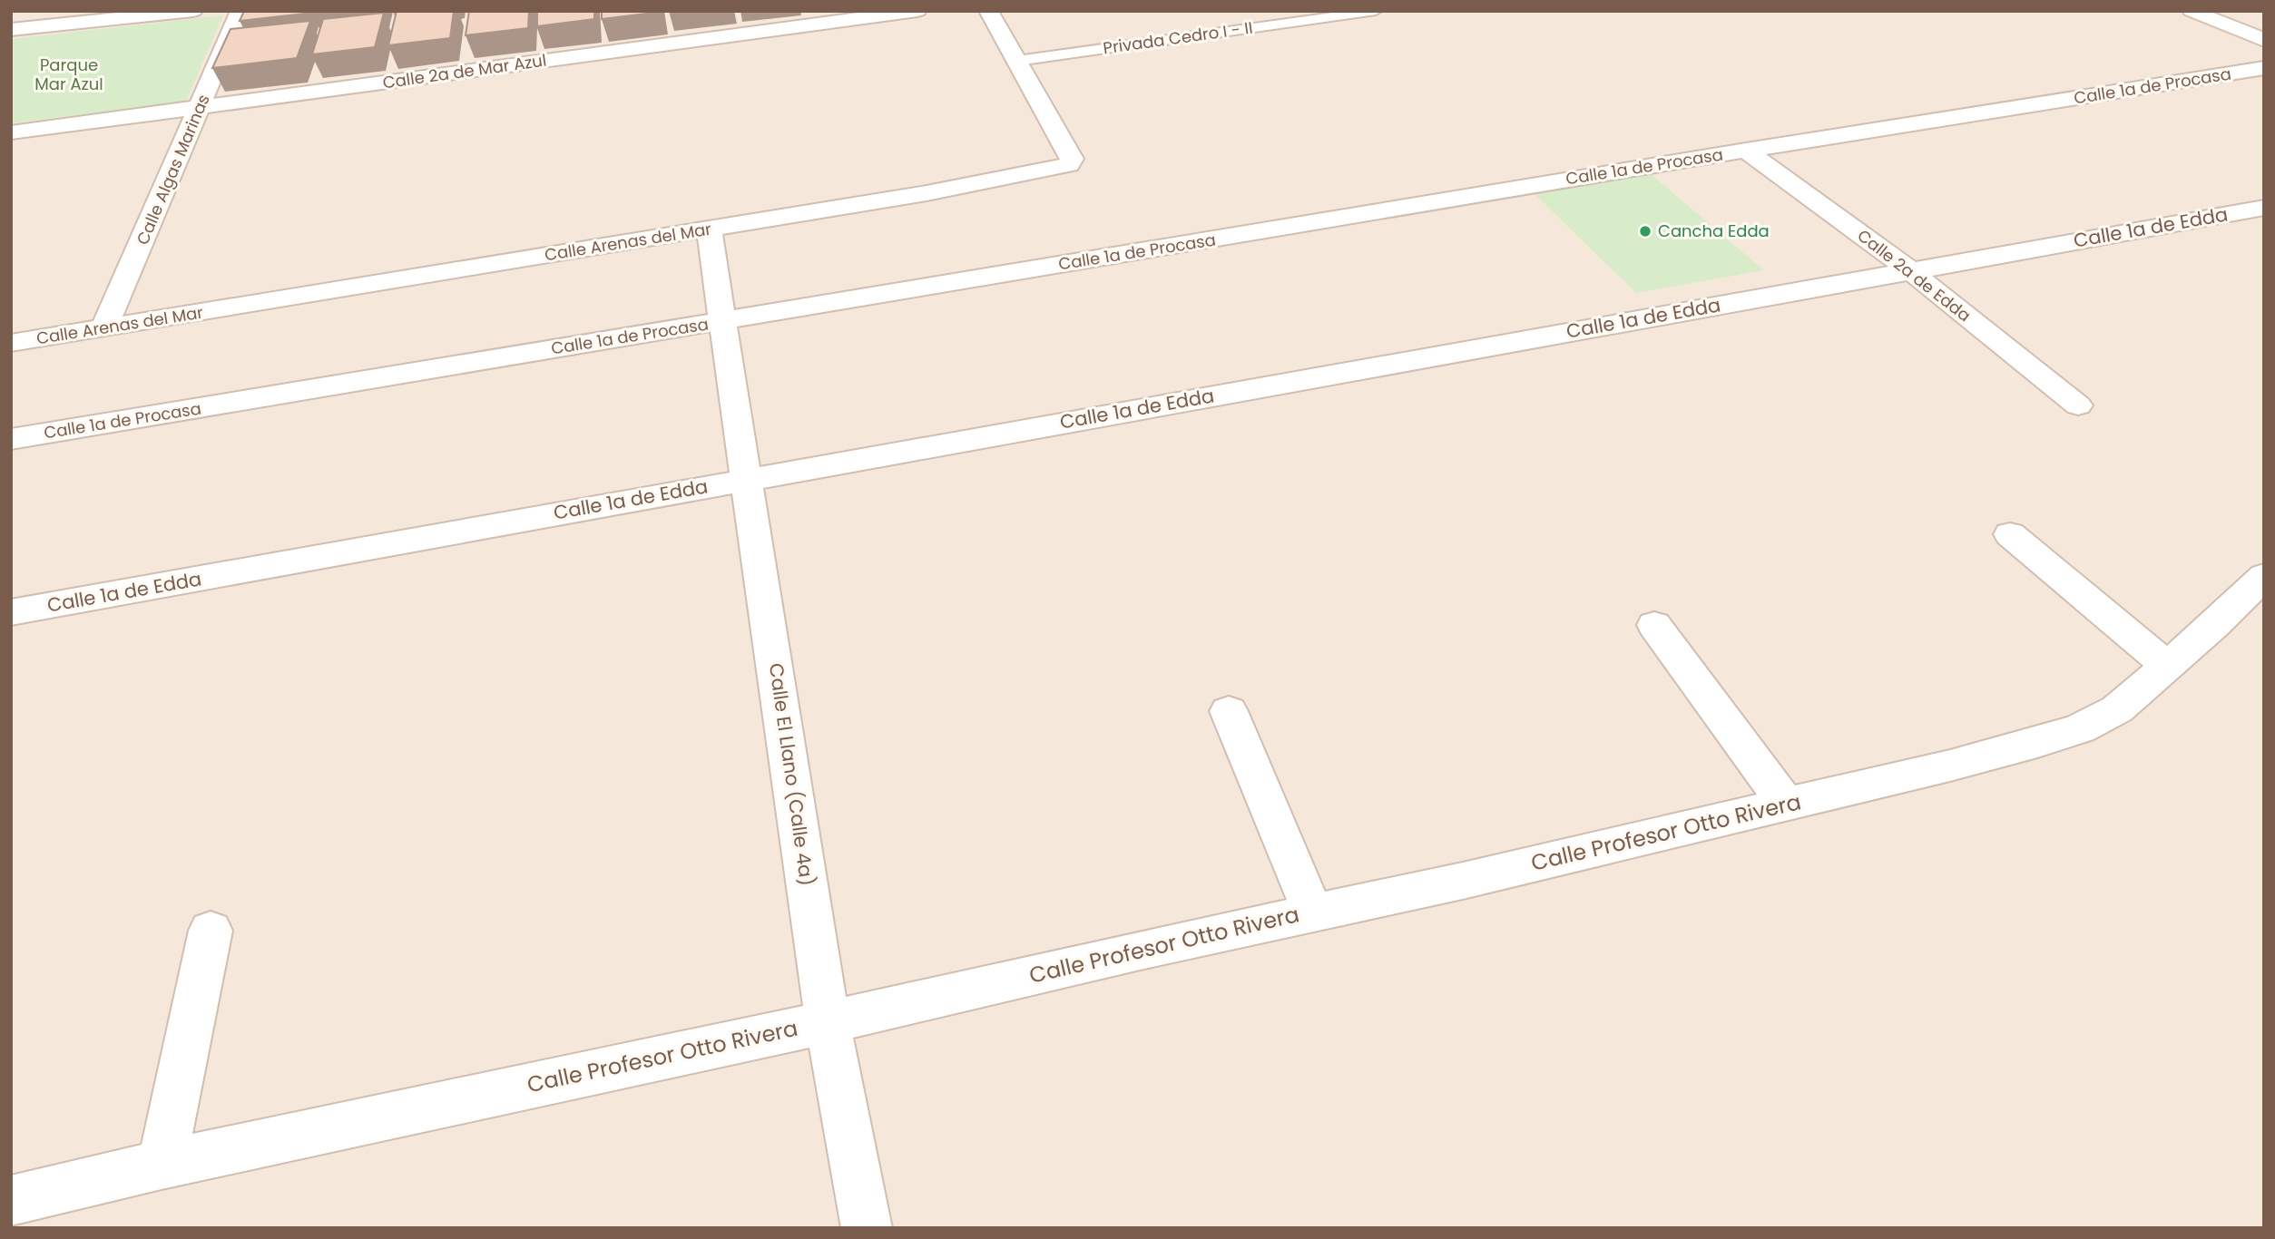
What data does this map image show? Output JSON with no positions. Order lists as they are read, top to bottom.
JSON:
{
  "streets": {
    "street": [
      "Calle 2a de Mar Azul",
      "Calle 1a de Procasa",
      "Calle Algas Marinas",
      "Calle 1a de Edda",
      "Calle Arenas del Mar",
      "Calle 2a de Edda",
      "Calle El Llano (Calle 4a)",
      "Calle Profesor Otto Rivera"
    ],
    "lane": ["Privada Cedro I - II"]
  },
  "crossings": [
    ["Privada Cedro I - II", "Calle Arenas del Mar"],
    ["Calle 2a de Mar Azul", "Calle Algas Marinas"],
    ["Calle 1a de Procasa", "Calle 2a de Edda"],
    ["Calle 1a de Procasa", "Calle El Llano (Calle 4a)"],
    ["Calle Algas Marinas", "Calle Arenas del Mar"],
    ["Calle 1a de Edda", "Calle 2a de Edda"],
    ["Calle 1a de Edda", "Calle El Llano (Calle 4a)"],
    ["Calle Arenas del Mar", "Calle El Llano (Calle 4a)"],
    ["Calle El Llano (Calle 4a)", "Calle Profesor Otto Rivera"]
  ],
  "parks": ["Parque Mar Azul"],
  "places": ["Cancha Edda"]
}
